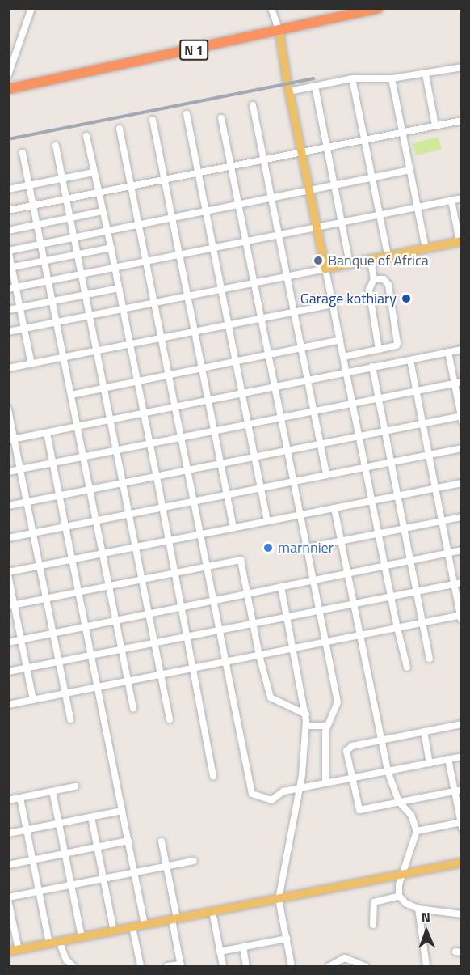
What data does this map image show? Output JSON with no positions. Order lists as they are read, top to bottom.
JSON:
{
  "streets": {
    "highway": ["N 1"]
  },
  "places": ["Banque of Africa", "Garage kothiary", "marnnier"],
  "north": "top"
}
